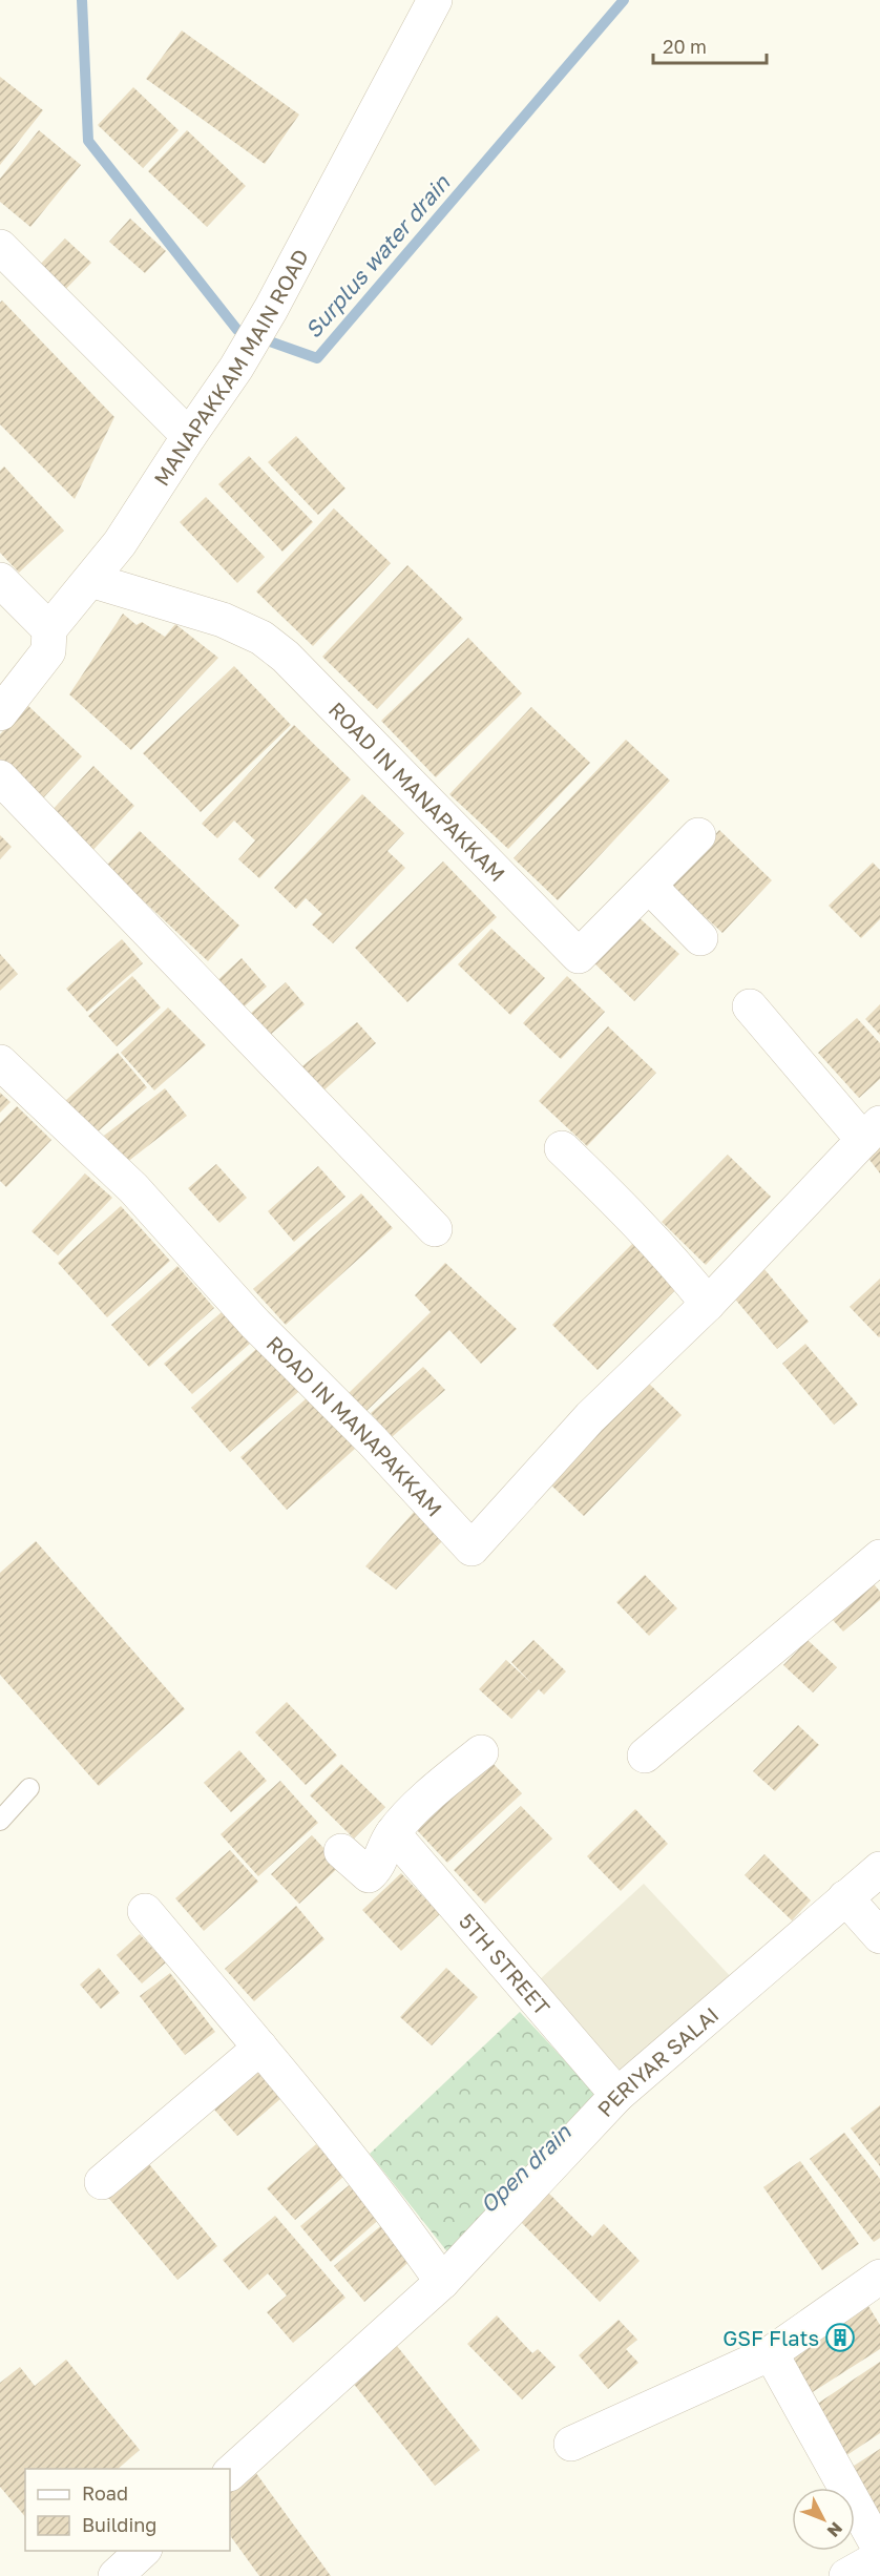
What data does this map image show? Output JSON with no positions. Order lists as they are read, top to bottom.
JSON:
{
  "streets": {
    "street": [
      "MANAPAKKAM MAIN ROAD",
      "ROAD IN MANAPAKKAM",
      "5TH STREET",
      "PERIYAR SALAI"
    ]
  },
  "crossings": [
    ["MANAPAKKAM MAIN ROAD", "ROAD IN MANAPAKKAM"],
    ["5TH STREET", "PERIYAR SALAI"]
  ],
  "water": ["Surplus water drain", "Open drain"],
  "places": {
    "building": ["GSF Flats"]
  },
  "legend": ["Road", "Building"],
  "scale_bar": "20 m",
  "north": "bottom right"
}
